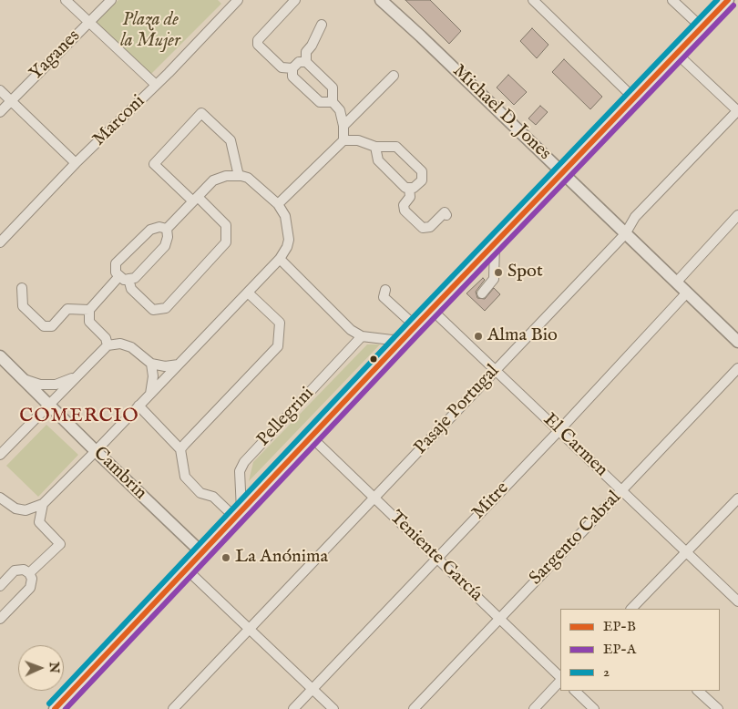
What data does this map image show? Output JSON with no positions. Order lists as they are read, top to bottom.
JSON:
{
  "streets": {
    "street": [
      "Yaganes",
      "Michael D. Jones",
      "Marconi",
      "Pasaje Portugal",
      "Pellegrini",
      "El Carmen",
      "Cambrin",
      "Mitre",
      "Sargento Cabral",
      "Teniente García"
    ]
  },
  "crossings": [
    ["Michael D. Jones", "Pasaje Portugal"],
    ["Michael D. Jones", "Pellegrini"],
    ["Michael D. Jones", "Mitre"],
    ["Pasaje Portugal", "El Carmen"],
    ["Pasaje Portugal", "Teniente García"],
    ["Pellegrini", "El Carmen"],
    ["Pellegrini", "Cambrin"],
    ["Pellegrini", "Teniente García"],
    ["El Carmen", "Mitre"],
    ["El Carmen", "Sargento Cabral"],
    ["Mitre", "Teniente García"],
    ["Sargento Cabral", "Teniente García"]
  ],
  "districts": ["COMERCIO"],
  "parks": ["Plaza de la Mujer"],
  "places": ["Spot", "Alma Bio", "La Anónima"],
  "lines": ["transit line EP-B", "transit line 2", "transit line EP-A"],
  "legend": ["EP-B", "EP-A", "2"],
  "north": "right"
}
